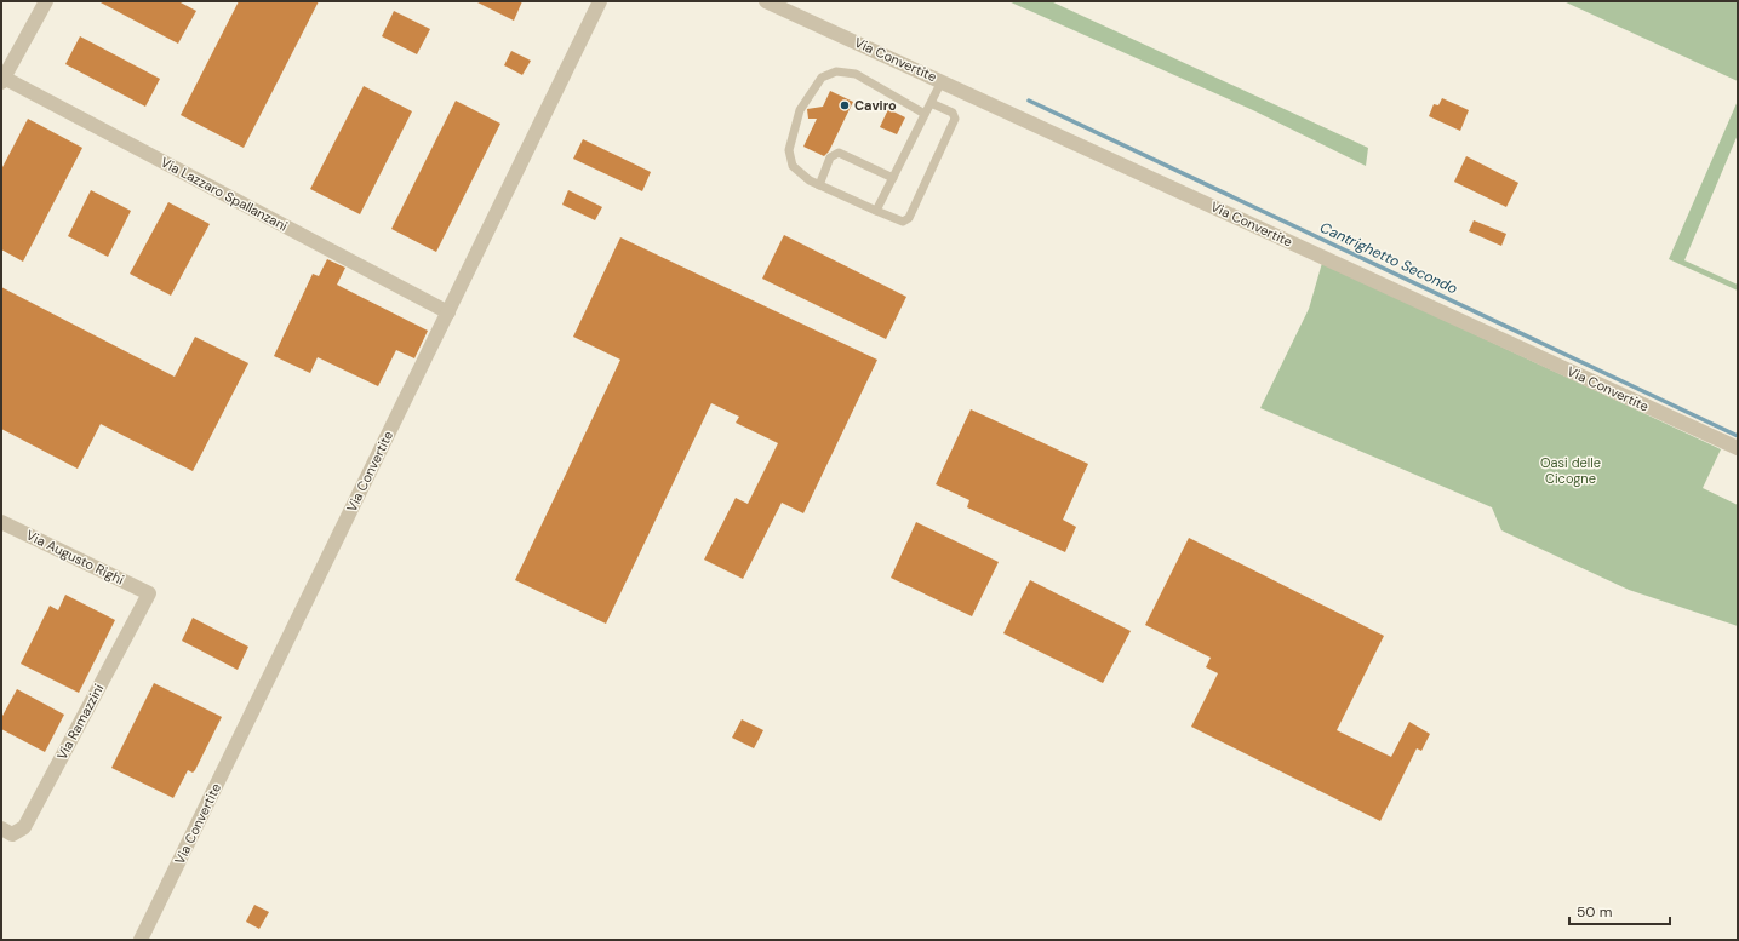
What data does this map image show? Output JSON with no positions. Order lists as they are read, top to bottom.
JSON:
{
  "streets": {
    "street": [
      "Via Convertite",
      "Via Lazzaro Spallanzani",
      "Via Augusto Righi",
      "Via Ramazzini"
    ]
  },
  "crossings": [
    ["Via Convertite", "Via Lazzaro Spallanzani"],
    ["Via Augusto Righi", "Via Ramazzini"]
  ],
  "water": ["Cantrighetto Secondo"],
  "parks": ["Oasi delle Cicogne"],
  "places": ["Caviro"],
  "scale_bar": "50 m"
}
